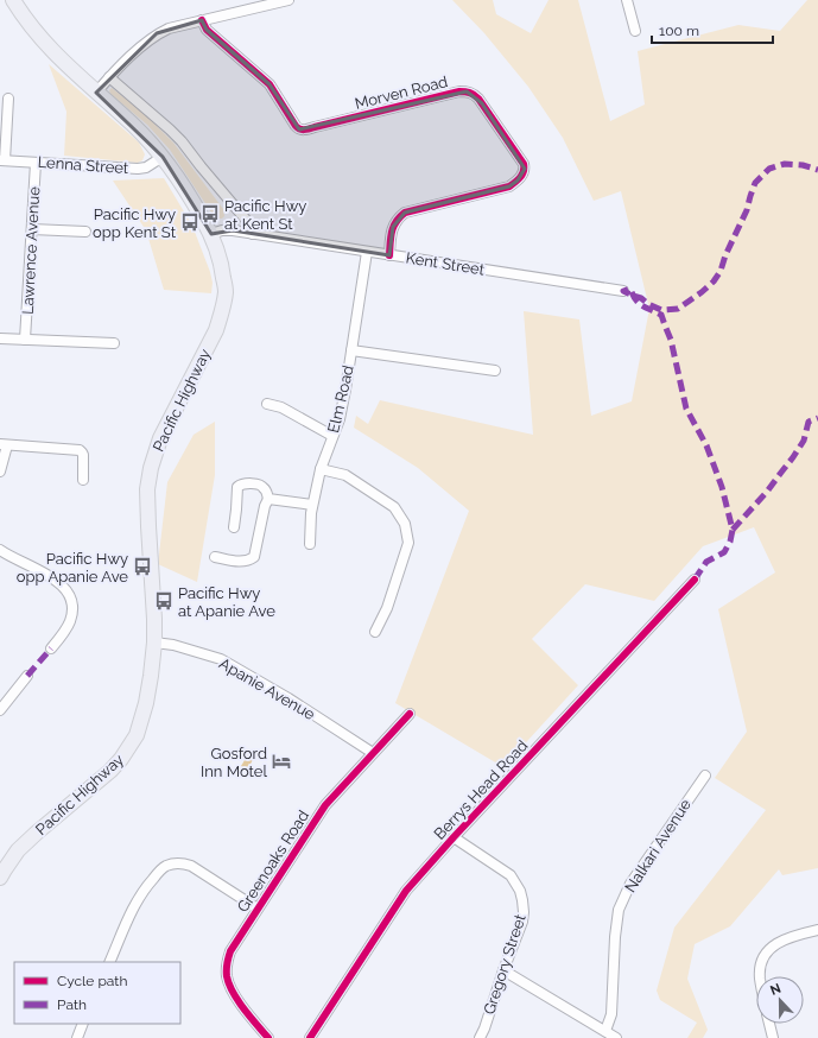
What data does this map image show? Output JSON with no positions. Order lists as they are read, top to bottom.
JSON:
{
  "streets": {
    "main road": ["Pacific Highway"],
    "street": [
      "Morven Road",
      "Lenna Street",
      "Lawrence Avenue",
      "Kent Street",
      "Elm Road",
      "Apanie Avenue",
      "Berrys Head Road",
      "Nalkari Avenue",
      "Greenoaks Road",
      "Gregory Street"
    ]
  },
  "crossings": [
    ["Morven Road", "Kent Street"],
    ["Lenna Street", "Lawrence Avenue"],
    ["Lenna Street", "Pacific Highway"],
    ["Kent Street", "Elm Road"],
    ["Kent Street", "Pacific Highway"],
    ["Pacific Highway", "Apanie Avenue"],
    ["Apanie Avenue", "Greenoaks Road"],
    ["Berrys Head Road", "Gregory Street"]
  ],
  "places": {
    "bus stop": [
      "Pacific Hwy at Kent St",
      "Pacific Hwy opp Kent St",
      "Pacific Hwy opp Apanie Ave",
      "Pacific Hwy at Apanie Ave"
    ],
    "hotel": ["Gosford Inn Motel"]
  },
  "legend": ["Cycle path", "Path"],
  "scale_bar": "100 m",
  "north": "top"
}
